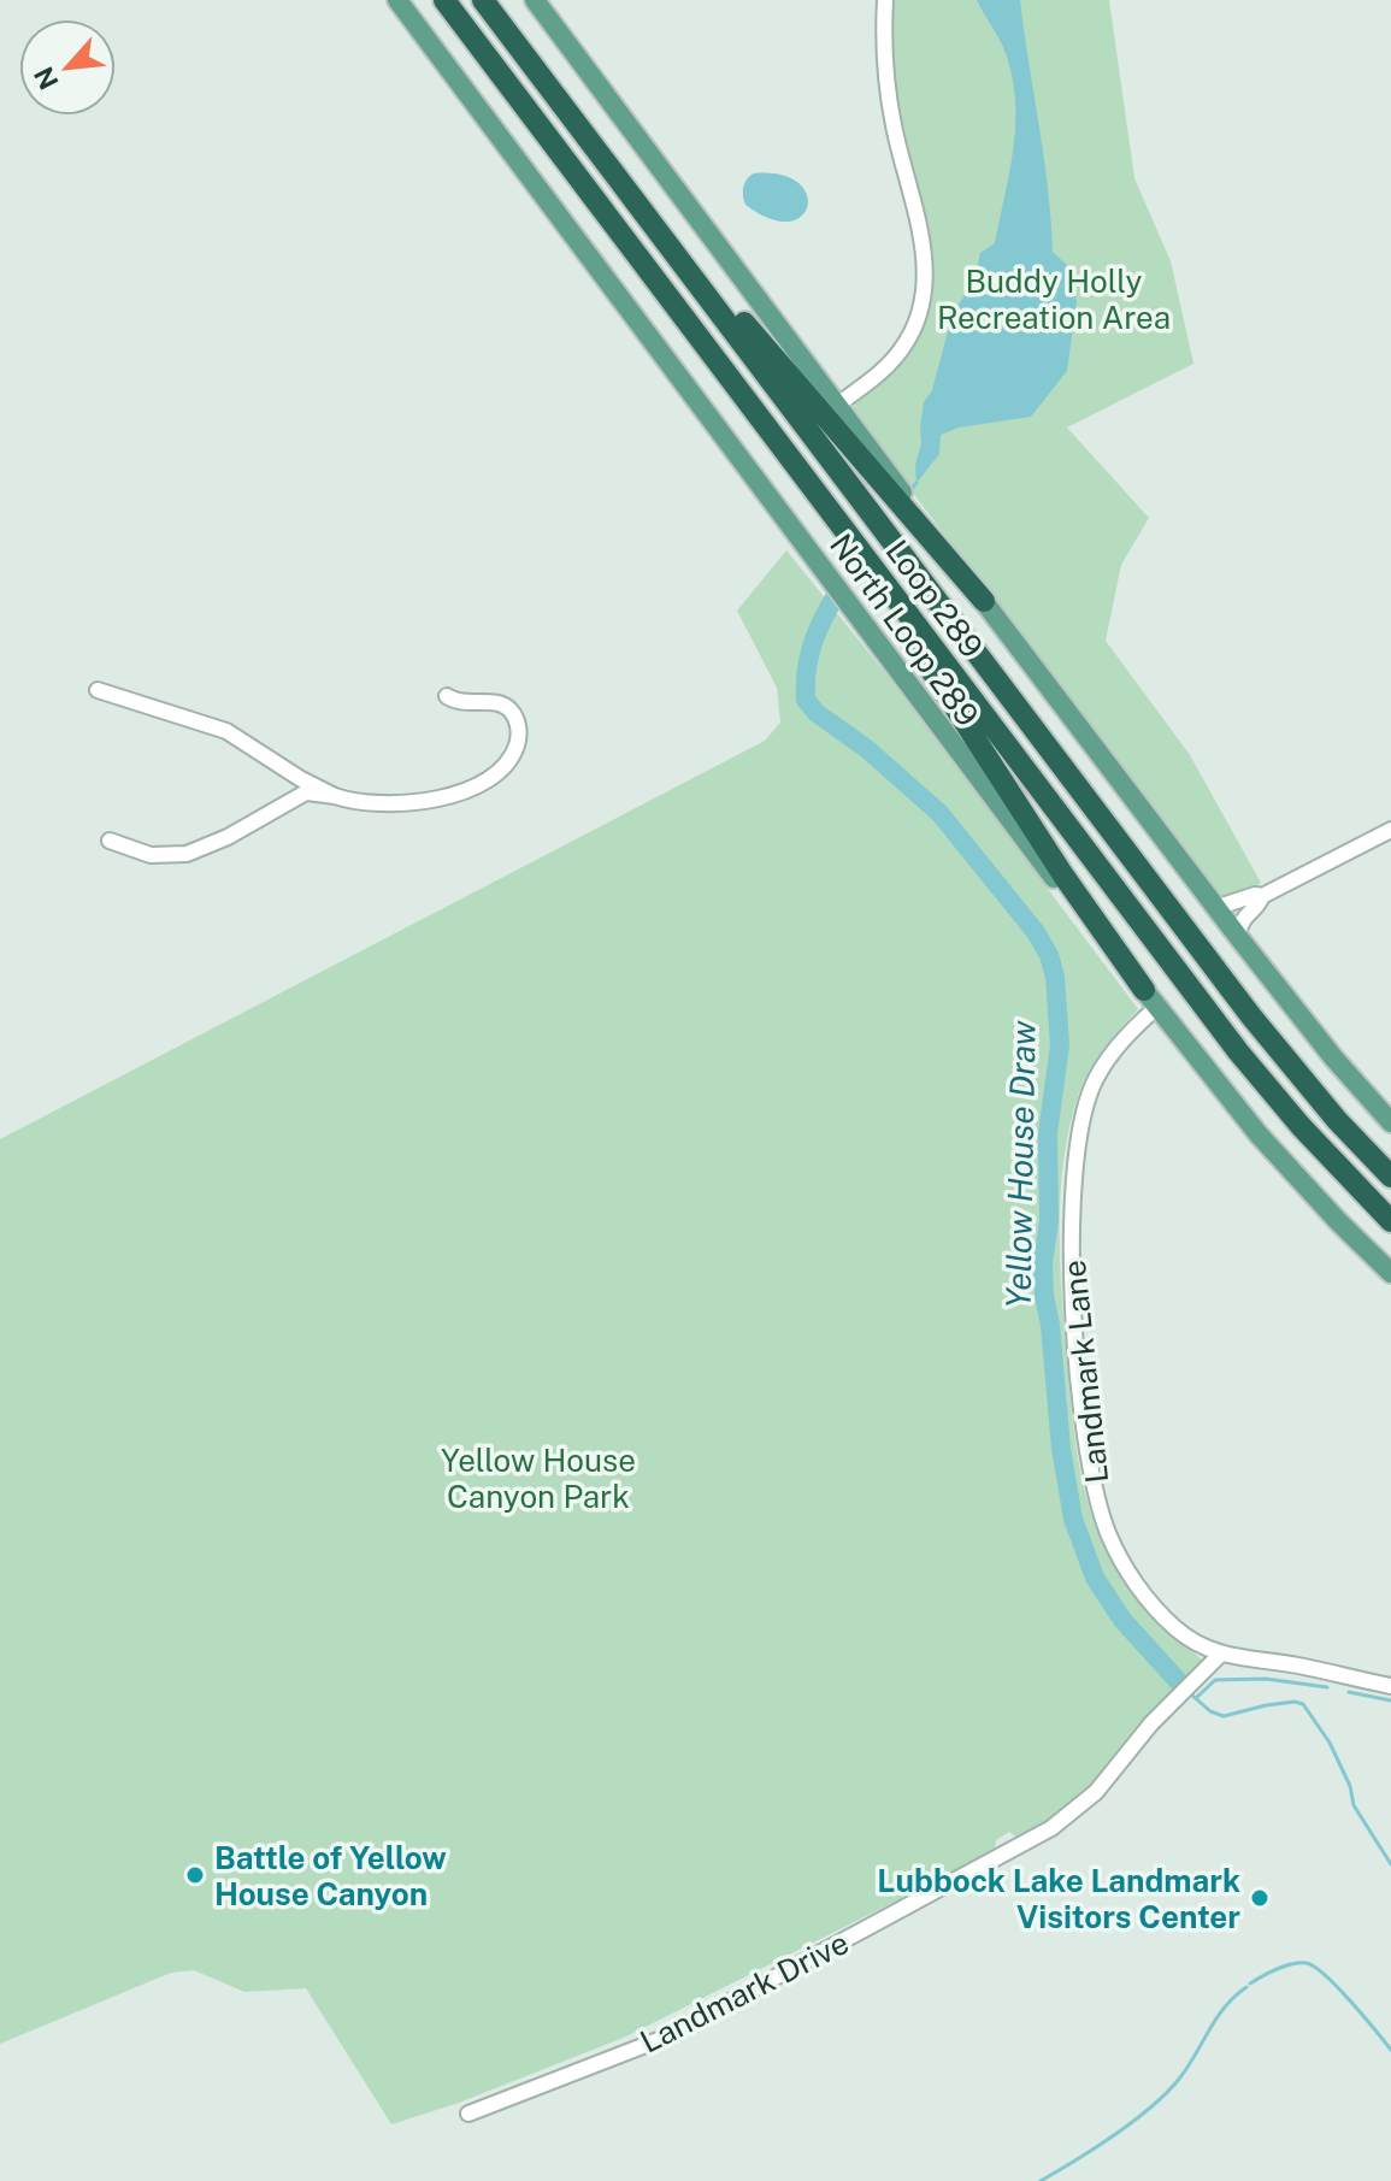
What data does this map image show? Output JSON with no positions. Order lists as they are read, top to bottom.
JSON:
{
  "streets": {
    "highway": ["Loop 289"],
    "main road": ["North Loop 289"],
    "street": ["Landmark Lane", "Landmark Drive"]
  },
  "crossings": [
    ["North Loop 289", "Landmark Lane"],
    ["Landmark Lane", "Landmark Drive"]
  ],
  "water": ["Yellow House Draw"],
  "parks": ["Buddy Holly Recreation Area", "Yellow House Canyon Park"],
  "places": ["Battle of Yellow House Canyon", "Lubbock Lake Landmark Visitors Center"],
  "north": "bottom left"
}
